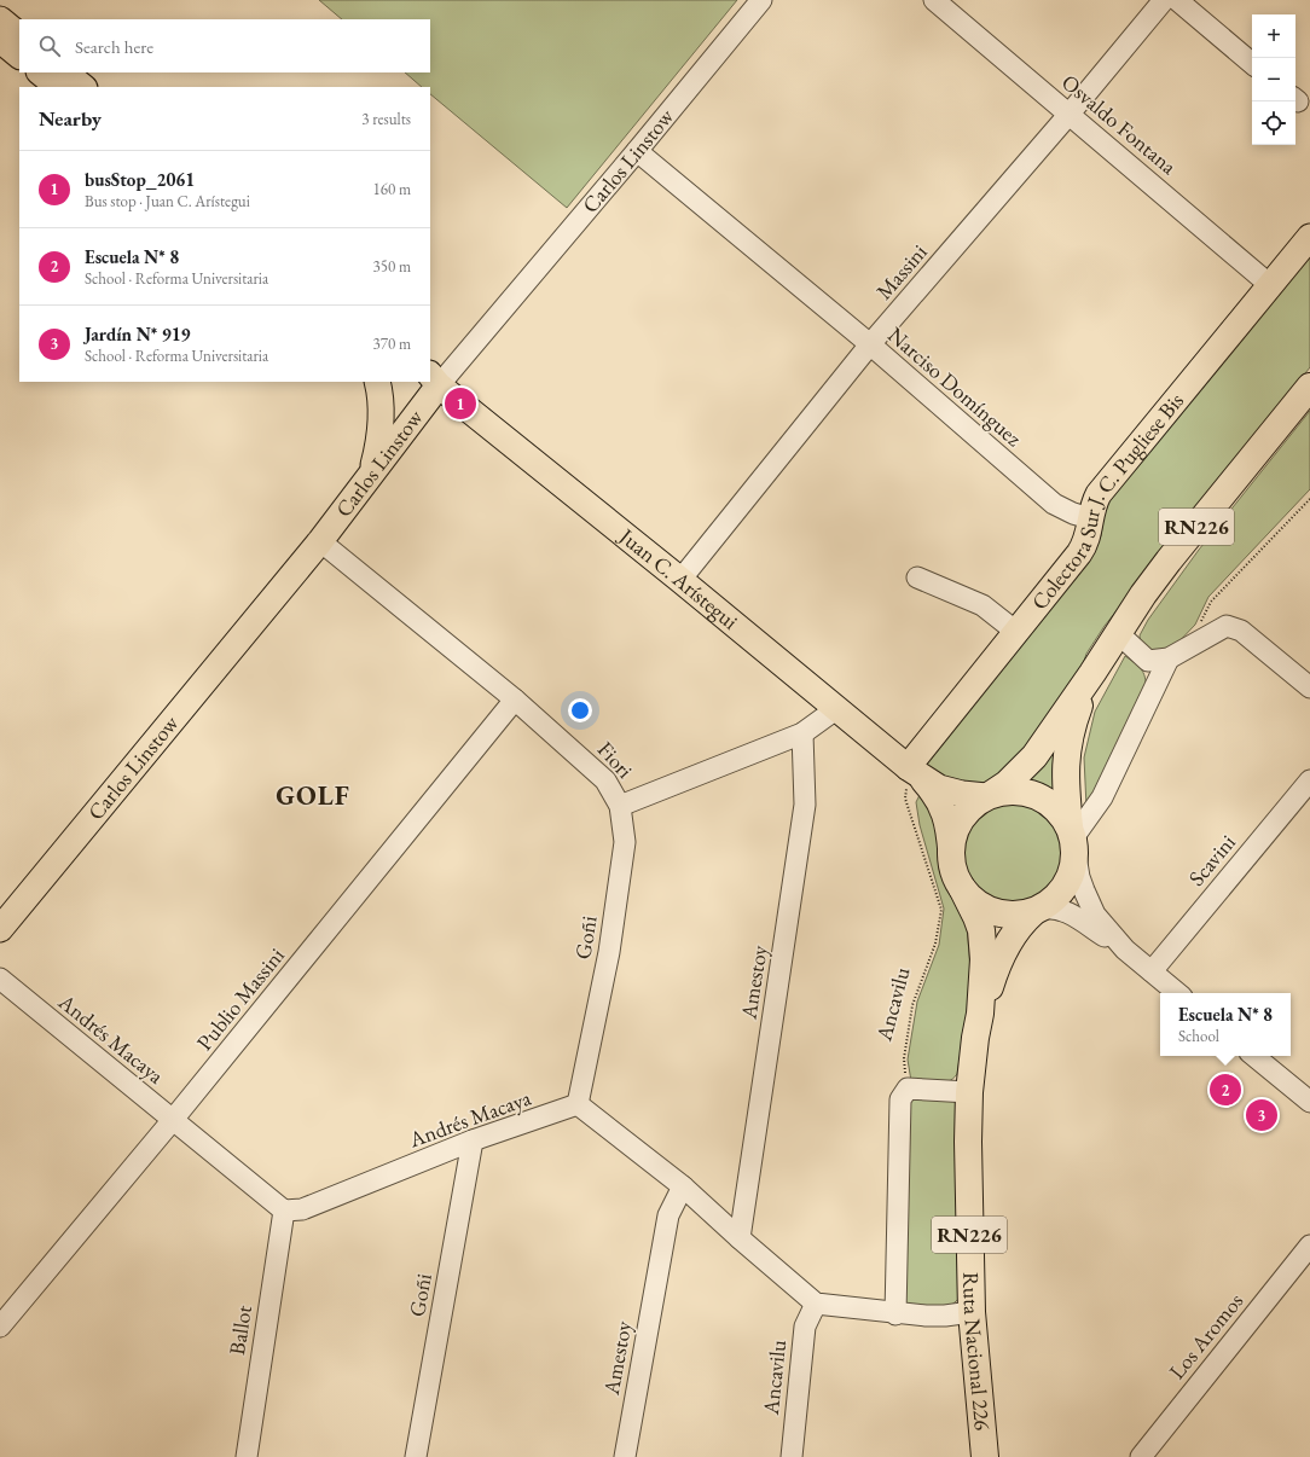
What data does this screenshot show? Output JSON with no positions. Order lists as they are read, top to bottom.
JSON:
{
  "streets": {
    "highway": ["RN226", "Ruta Nacional 226"],
    "main road": ["Carlos Linstow", "Colectora Sur J. C. Pugliese Bis", "Juan C. Arístegui"],
    "street": [
      "Osvaldo Fontana",
      "Massini",
      "Narciso Domínguez",
      "Fiori",
      "Scavini",
      "Goñi",
      "Amestoy",
      "Publio Massini",
      "Ancavilu",
      "Andrés Macaya",
      "Ballot",
      "Los Aromos"
    ]
  },
  "crossings": [
    ["Osvaldo Fontana", "Massini"],
    ["Osvaldo Fontana", "Colectora Sur J. C. Pugliese Bis"],
    ["Carlos Linstow", "Narciso Domínguez"],
    ["Carlos Linstow", "Juan C. Arístegui"],
    ["Carlos Linstow", "Fiori"],
    ["Massini", "Narciso Domínguez"],
    ["Massini", "Juan C. Arístegui"],
    ["Narciso Domínguez", "Colectora Sur J. C. Pugliese Bis"],
    ["Colectora Sur J. C. Pugliese Bis", "Juan C. Arístegui"],
    ["Colectora Sur J. C. Pugliese Bis", "Ancavilu"],
    ["Juan C. Arístegui", "Fiori"],
    ["Juan C. Arístegui", "Ancavilu"],
    ["Juan C. Arístegui", "Ruta Nacional 226"],
    ["Fiori", "Goñi"],
    ["Fiori", "Amestoy"],
    ["Fiori", "Publio Massini"],
    ["Goñi", "Andrés Macaya"],
    ["Publio Massini", "Andrés Macaya"],
    ["Andrés Macaya", "Ballot"]
  ],
  "districts": ["GOLF"],
  "page": {
    "map_buttons": ["+", "−"],
    "search": "Search here",
    "heading": ["Nearby", "3 results"],
    "list": [
      {
        "mark": "1",
        "name": "busStop_2061",
        "note": "Bus stop · Juan C. Arístegui",
        "value": "160 m"
      },
      {
        "mark": "2",
        "name": "Escuela N* 8",
        "note": "School · Reforma Universitaria",
        "value": "350 m"
      },
      {
        "mark": "3",
        "name": "Jardín N* 919",
        "note": "School · Reforma Universitaria",
        "value": "370 m"
      }
    ],
    "pins": ["1", "2", "3"],
    "popup": ["Escuela N* 8", "School"]
  }
}
